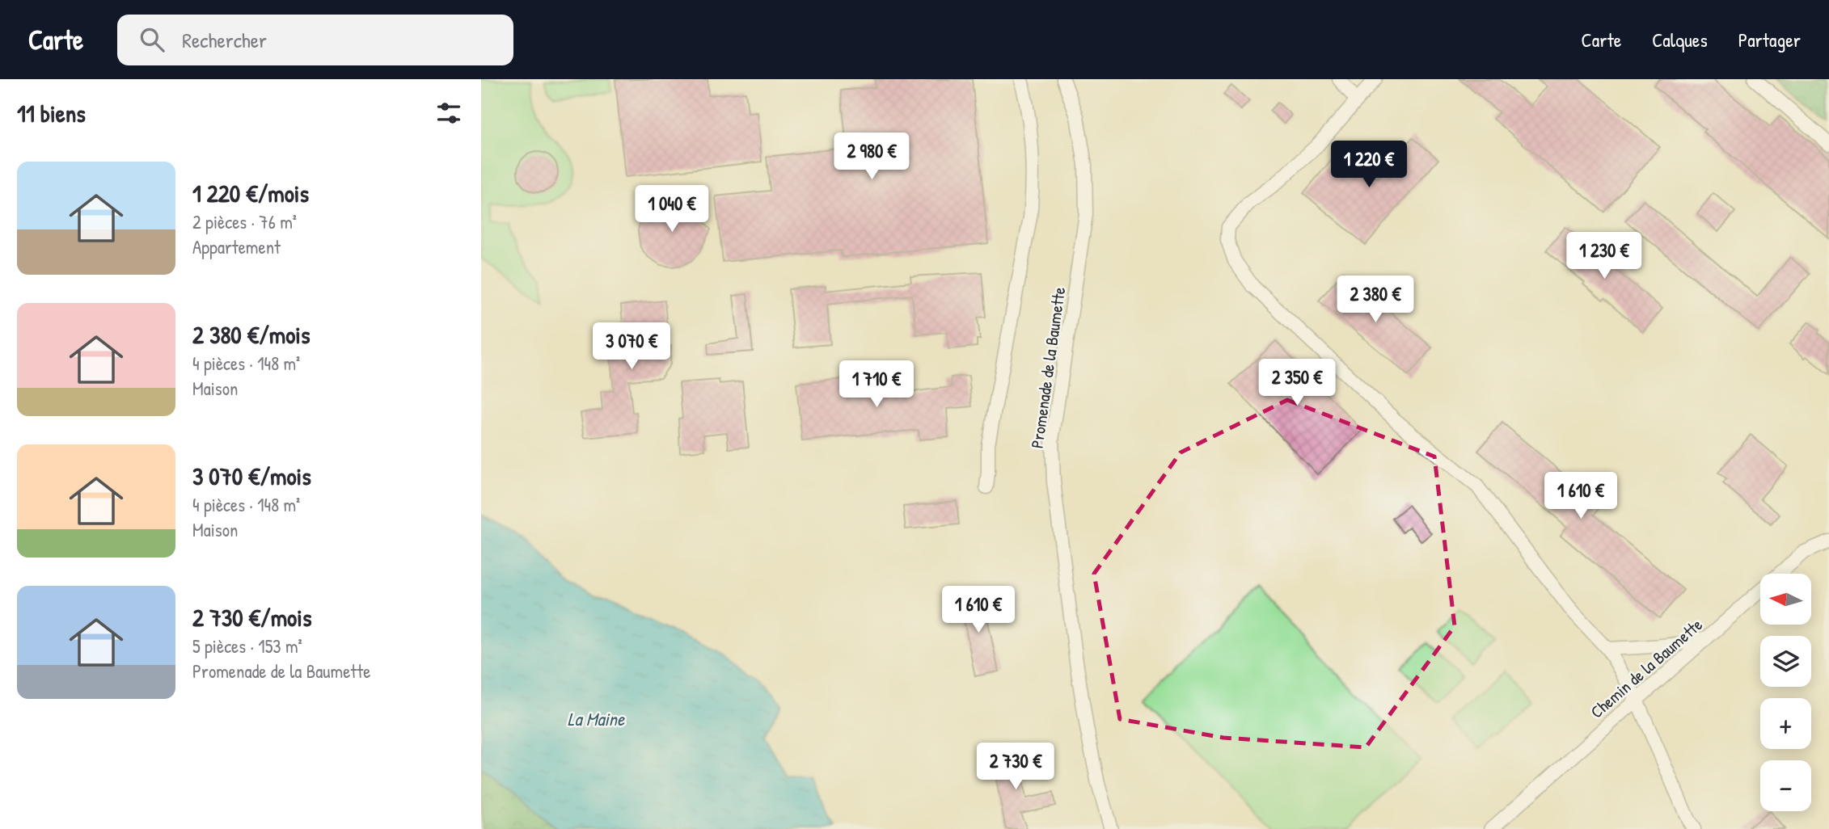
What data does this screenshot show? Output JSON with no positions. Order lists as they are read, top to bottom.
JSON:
{
  "streets": {
    "street": ["Promenade de la Baumette", "Chemin de la Baumette"]
  },
  "water": ["La Maine"],
  "north": "left",
  "page": {
    "header": "Carte",
    "search": "Rechercher",
    "nav": ["Carte", "Calques", "Partager"],
    "heading": "11 biens",
    "price": [
      "2 980 €",
      "1 220 €",
      "1 040 €",
      "1 230 €",
      "2 380 €",
      "3 070 €",
      "2 350 €",
      "1 710 €",
      "1 610 €",
      "1 610 €",
      "2 730 €"
    ],
    "list": [
      {
        "name": "1 220 €/mois",
        "note": "2 pièces · 76 m² · Appartement"
      },
      {
        "name": "2 380 €/mois",
        "note": "4 pièces · 148 m² · Maison"
      },
      {
        "name": "3 070 €/mois",
        "note": "4 pièces · 148 m² · Maison"
      },
      {
        "name": "2 730 €/mois",
        "note": "5 pièces · 153 m² · Promenade de la Baumette"
      }
    ],
    "map_buttons": ["+", "−"]
  }
}
